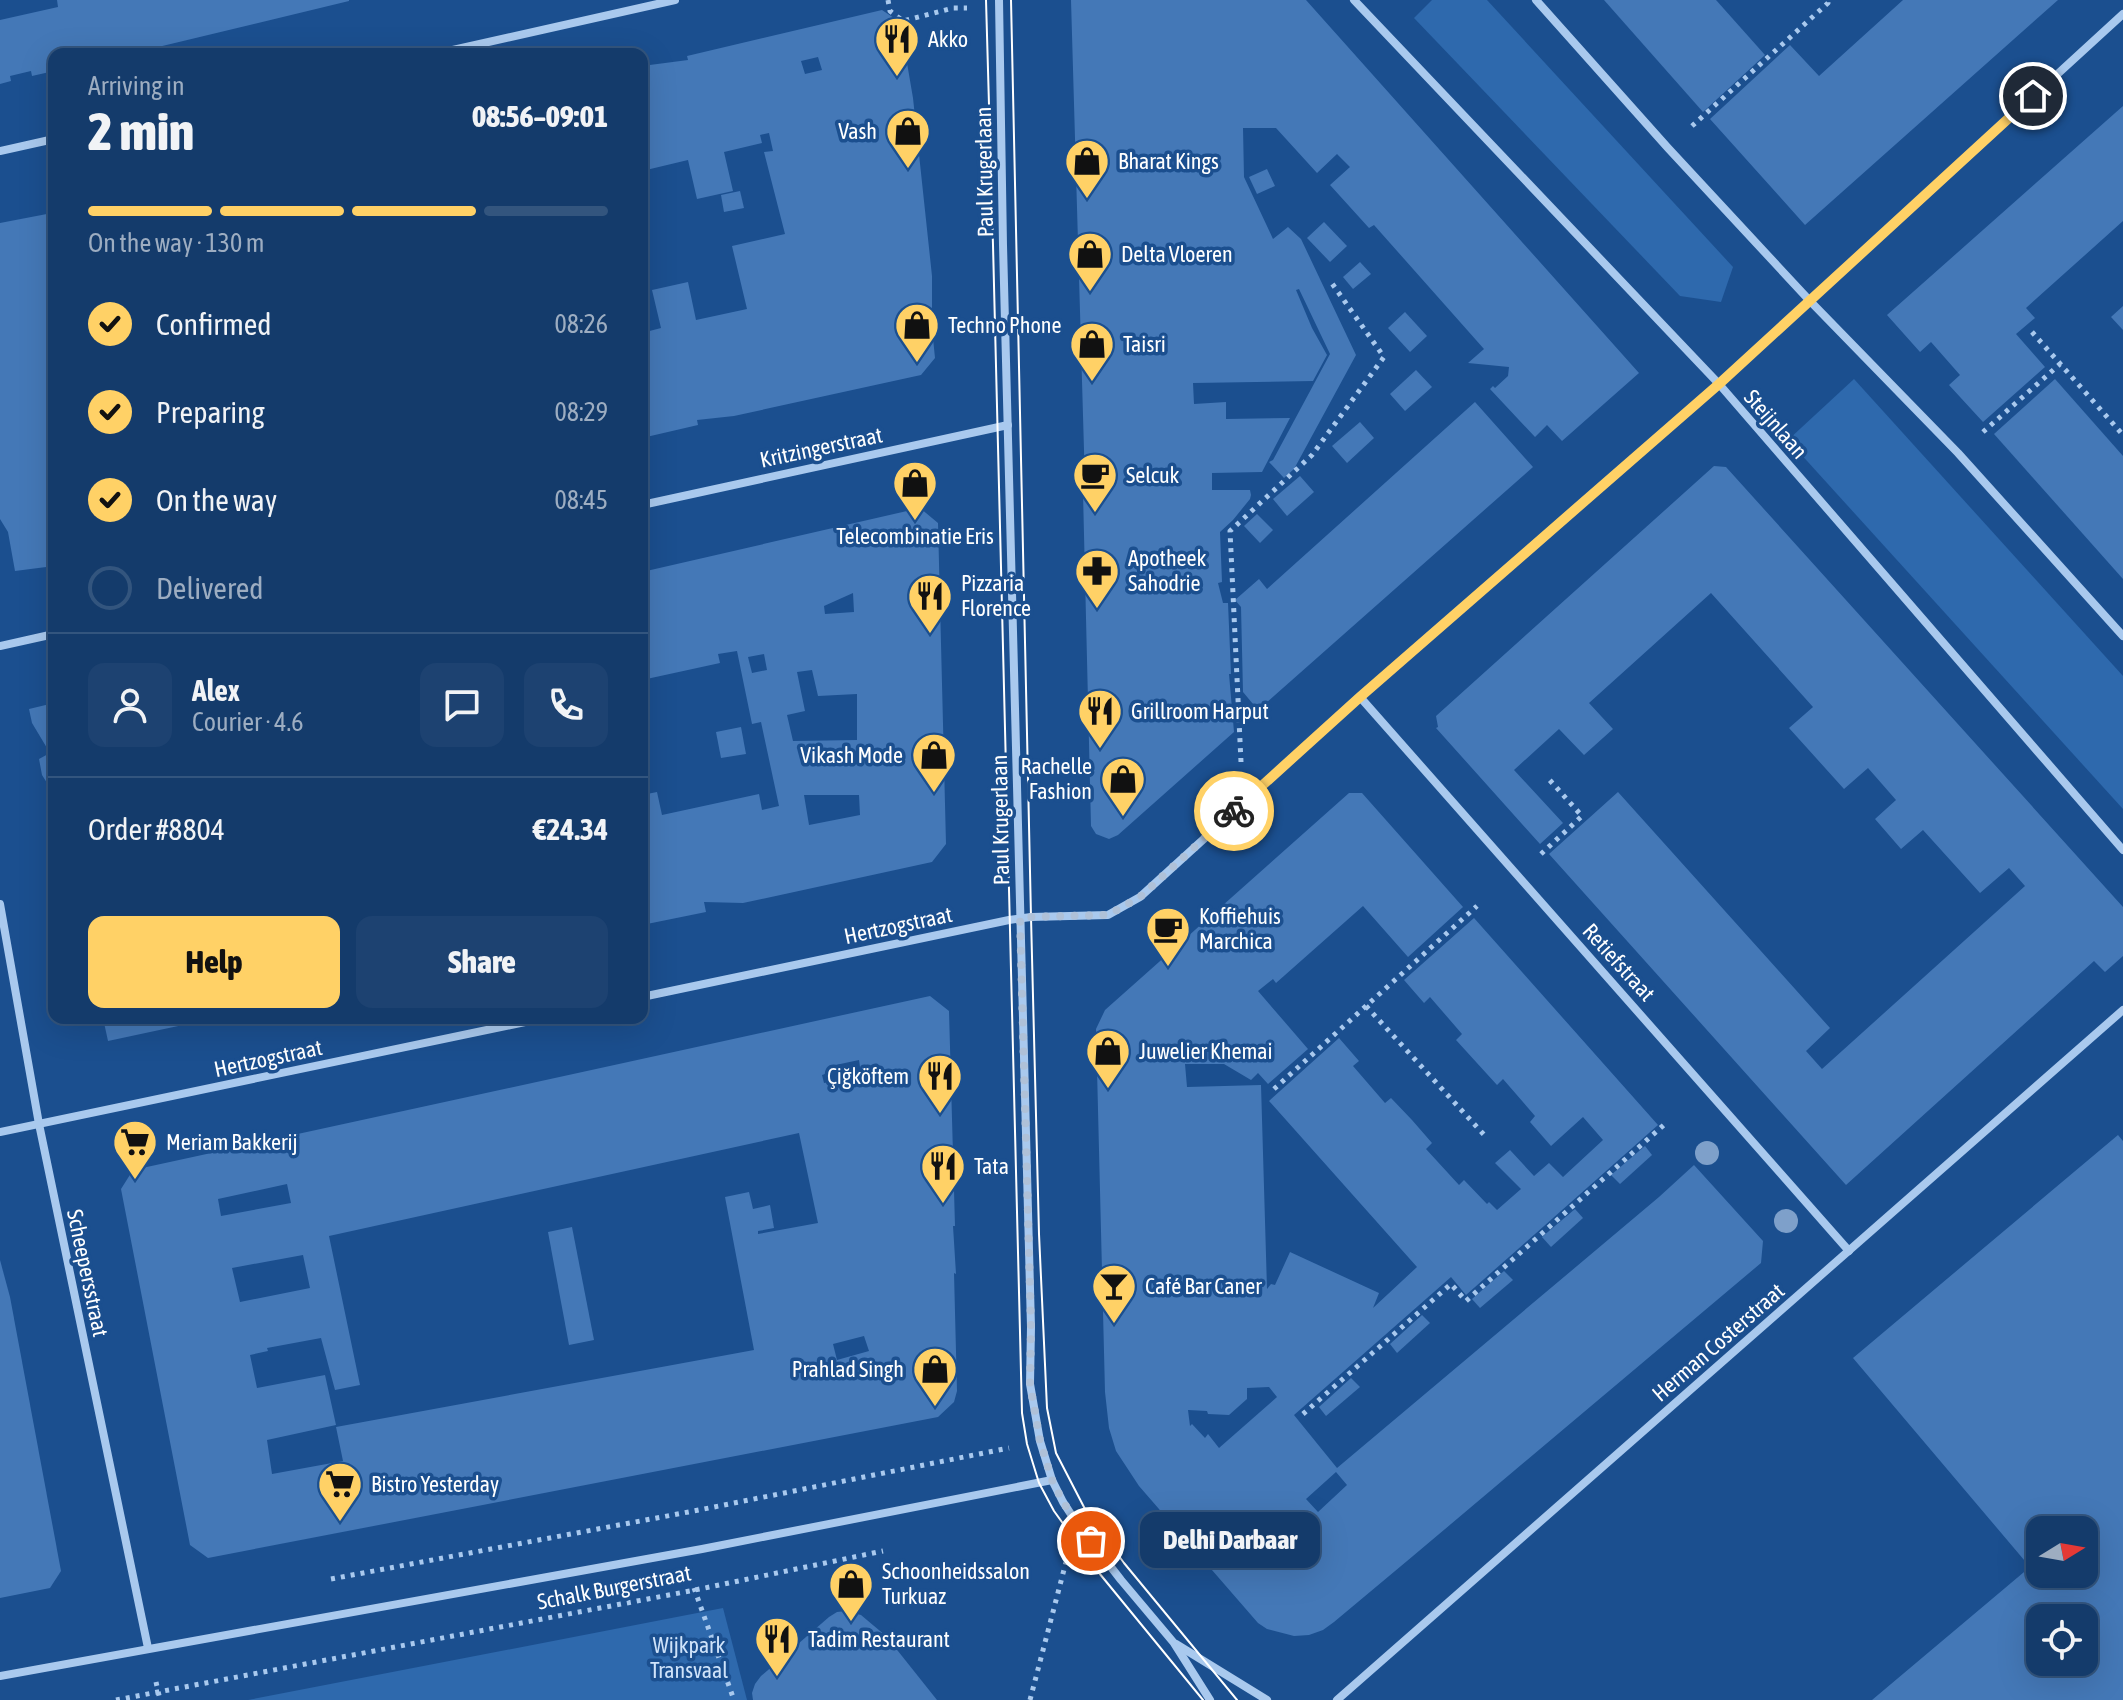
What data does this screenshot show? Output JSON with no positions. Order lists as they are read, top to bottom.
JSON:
{
  "streets": {
    "street": [
      "Paul Krugerlaan",
      "Steijnlaan",
      "Kritzingerstraat",
      "Hertzogstraat",
      "Retiefstraat",
      "Scheepersstraat",
      "Herman Costerstraat",
      "Schalk Burgerstraat"
    ]
  },
  "crossings": [
    ["Paul Krugerlaan", "Kritzingerstraat"],
    ["Paul Krugerlaan", "Hertzogstraat"],
    ["Paul Krugerlaan", "Schalk Burgerstraat"],
    ["Steijnlaan", "Hertzogstraat"],
    ["Hertzogstraat", "Retiefstraat"],
    ["Hertzogstraat", "Scheepersstraat"],
    ["Retiefstraat", "Herman Costerstraat"],
    ["Scheepersstraat", "Schalk Burgerstraat"]
  ],
  "parks": ["Wijkpark Transvaal"],
  "places": {
    "restaurant": [
      "Akko",
      "Pizzaria Florence",
      "Grillroom Harput",
      "Çiğköftem",
      "Tata",
      "Tadim Restaurant"
    ],
    "shop": [
      "Vash",
      "Bharat Kings",
      "Delta Vloeren",
      "Techno Phone",
      "Taisri",
      "Telecombinatie Eris",
      "Vikash Mode",
      "Rachelle Fashion",
      "Juwelier Khemai",
      "Prahlad Singh",
      "Schoonheidssalon Turkuaz"
    ],
    "cafe": ["Selcuk", "Koffiehuis Marchica"],
    "pharmacy": ["Apotheek Sahodrie"],
    "supermarket": ["Meriam Bakkerij", "Bistro Yesterday"],
    "bar": ["Café Bar Caner"],
    "other": ["Delhi Darbaar"]
  },
  "north": "right",
  "page": {
    "heading": ["2 min", "Arriving in", "08:56–09:01"],
    "panel": [
      "Alex",
      "Courier · 4.6",
      "Order #8804",
      "€24.34"
    ],
    "bar": "On the way · 130 m",
    "list": [
      ["Confirmed", "08:26"],
      ["Preparing", "08:29"],
      ["On the way", "08:45"],
      "Delivered"
    ],
    "buttons": ["Help", "Share"],
    "bubble": "Delhi Darbaar"
  }
}
